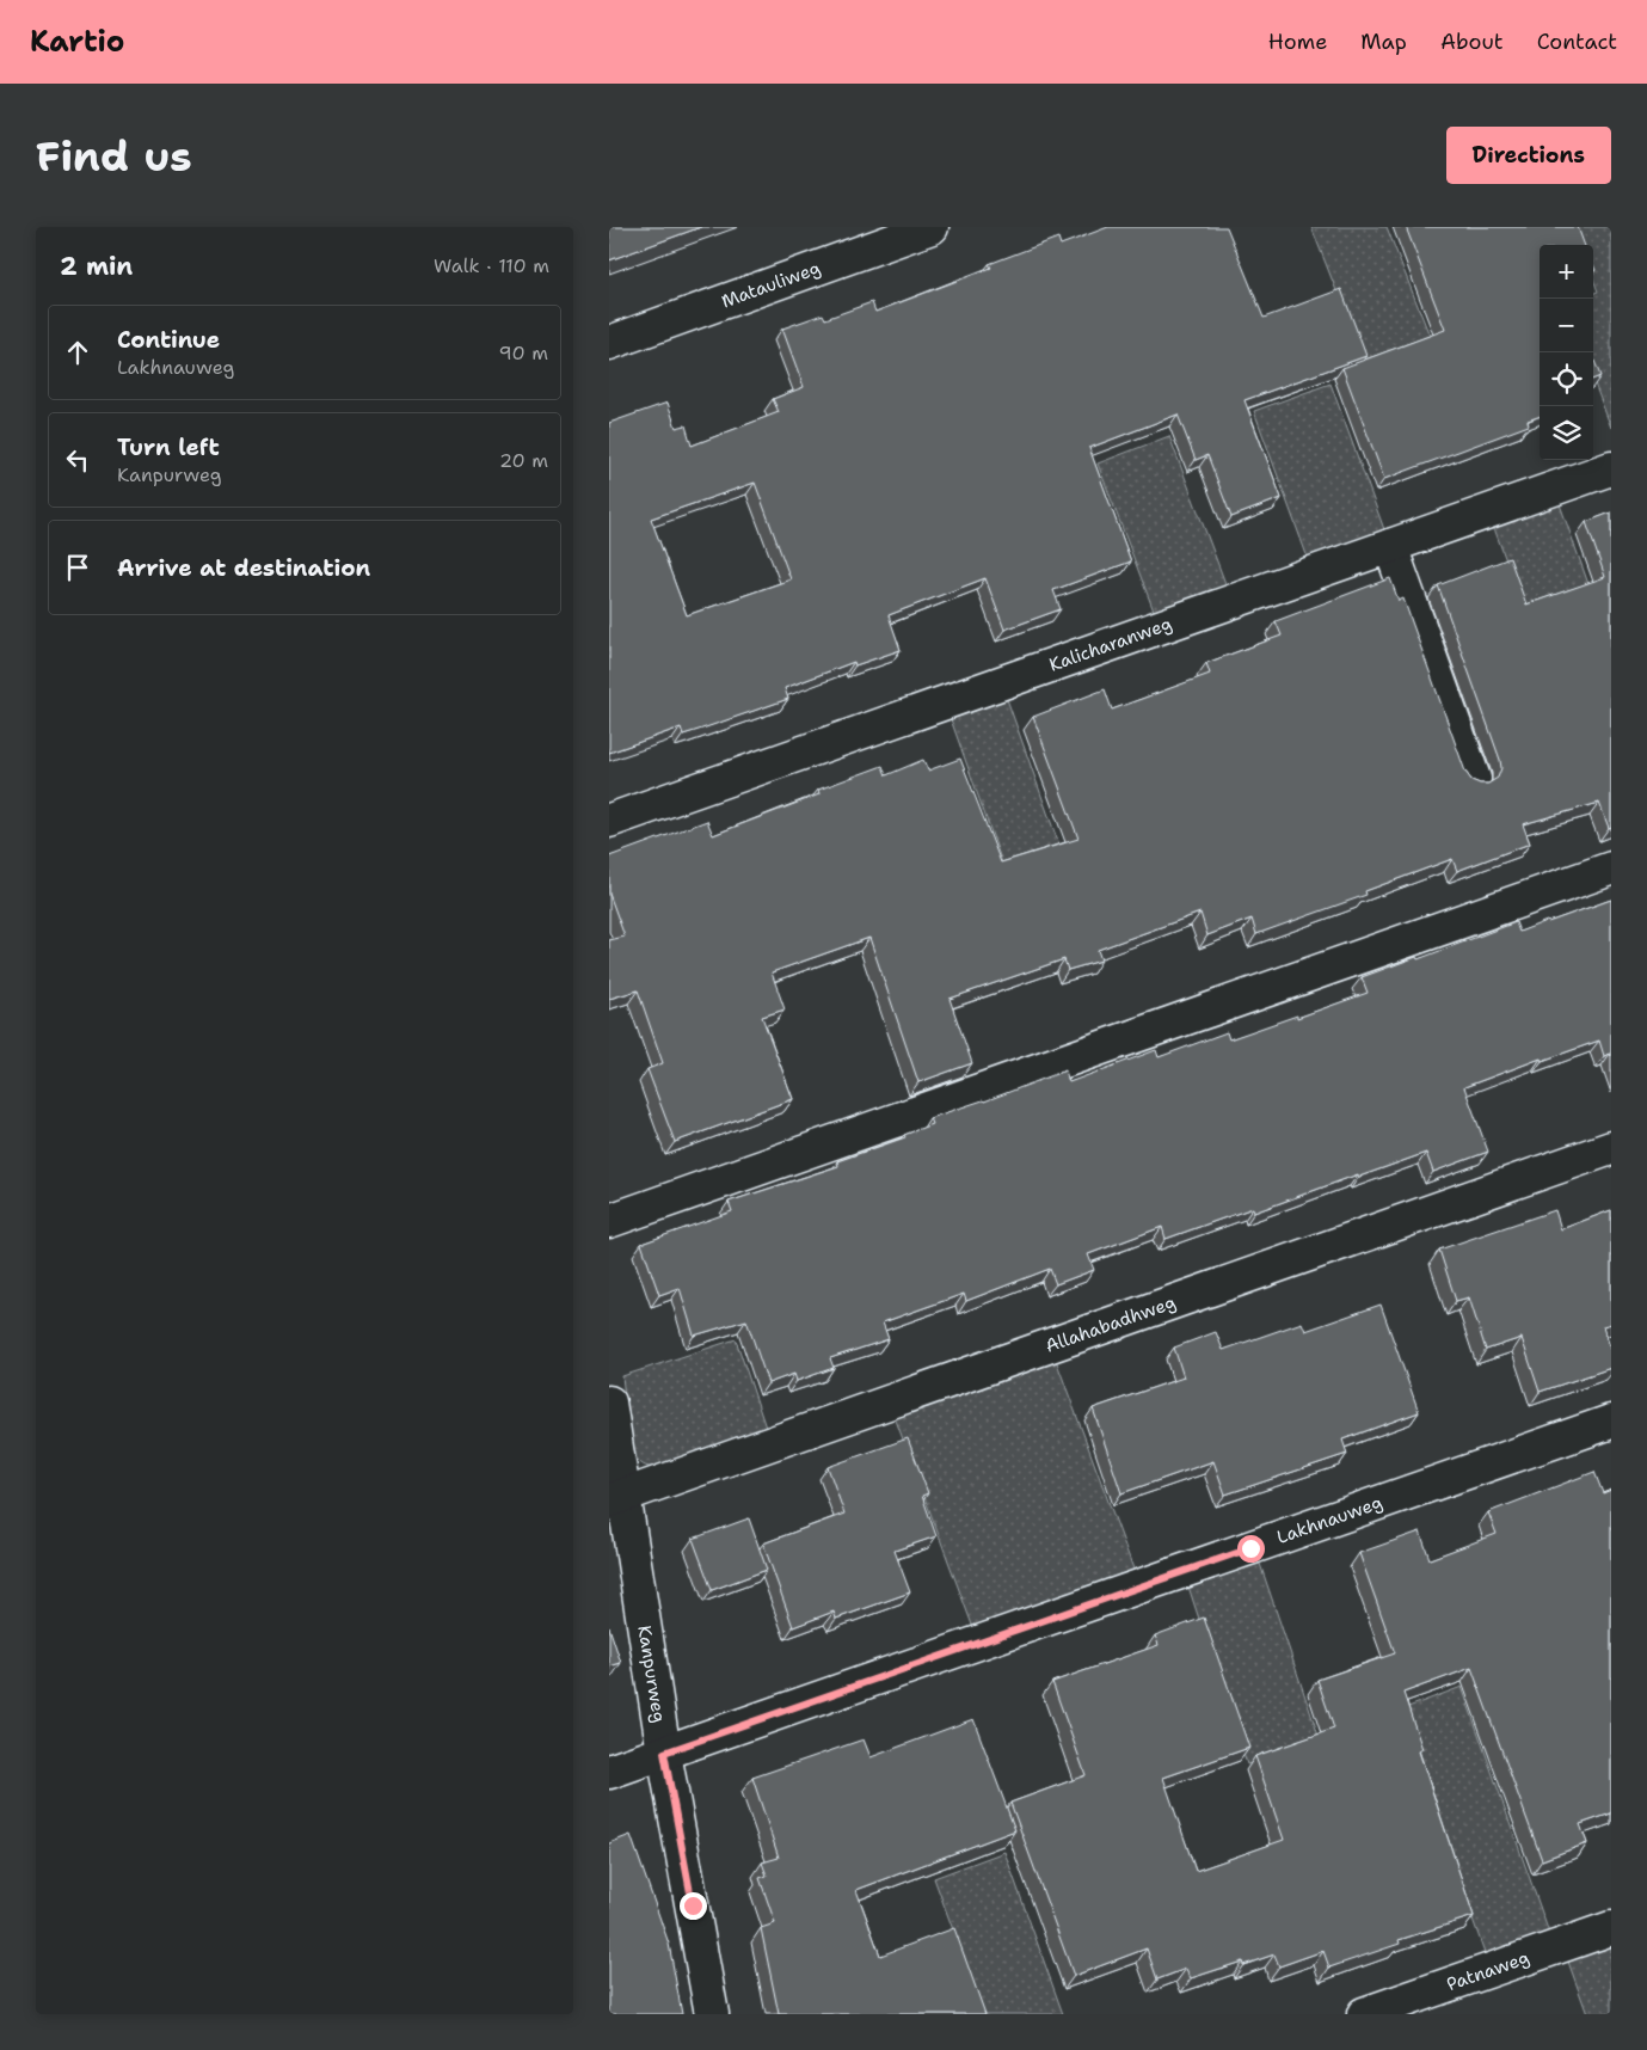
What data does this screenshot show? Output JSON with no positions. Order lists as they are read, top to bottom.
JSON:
{
  "streets": {
    "street": [
      "Matauliweg",
      "Kalicharanweg",
      "Allahabadhweg",
      "Lakhnauweg",
      "Kanpurweg",
      "Patnaweg"
    ]
  },
  "crossings": [
    ["Allahabadhweg", "Kanpurweg"],
    ["Lakhnauweg", "Kanpurweg"]
  ],
  "page": {
    "header": "Kartio",
    "nav": [
      "Home",
      "Map",
      "About",
      "Contact"
    ],
    "buttons": "Directions",
    "title": "Find us",
    "heading": ["2 min", "Walk · 110 m"],
    "map_buttons": ["+", "−"],
    "list": [
      ["Continue", "Lakhnauweg", "90 m"],
      ["Turn left", "Kanpurweg", "20 m"],
      "Arrive at destination"
    ]
  }
}
